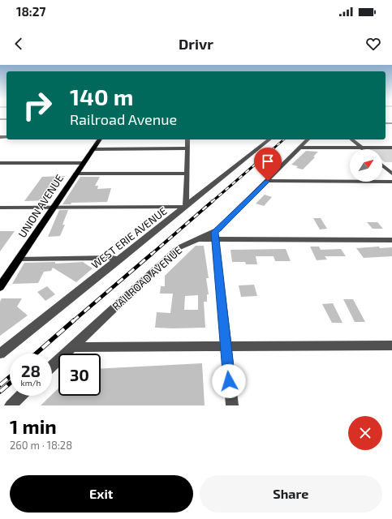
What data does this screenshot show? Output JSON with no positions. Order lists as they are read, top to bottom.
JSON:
{
  "streets": {
    "main road": ["UNION AVENUE"],
    "street": ["WEST ERIE AVENUE", "RAILROAD AVENUE"]
  },
  "north": "top right",
  "page": {
    "status": "18:27",
    "header": "Drivr",
    "turn": ["140 m", "Railroad Avenue"],
    "speed": "28 km/h",
    "limit": "30",
    "heading": ["1 min", "260 m · 18:28"],
    "buttons": ["Exit", "Share"]
  }
}
